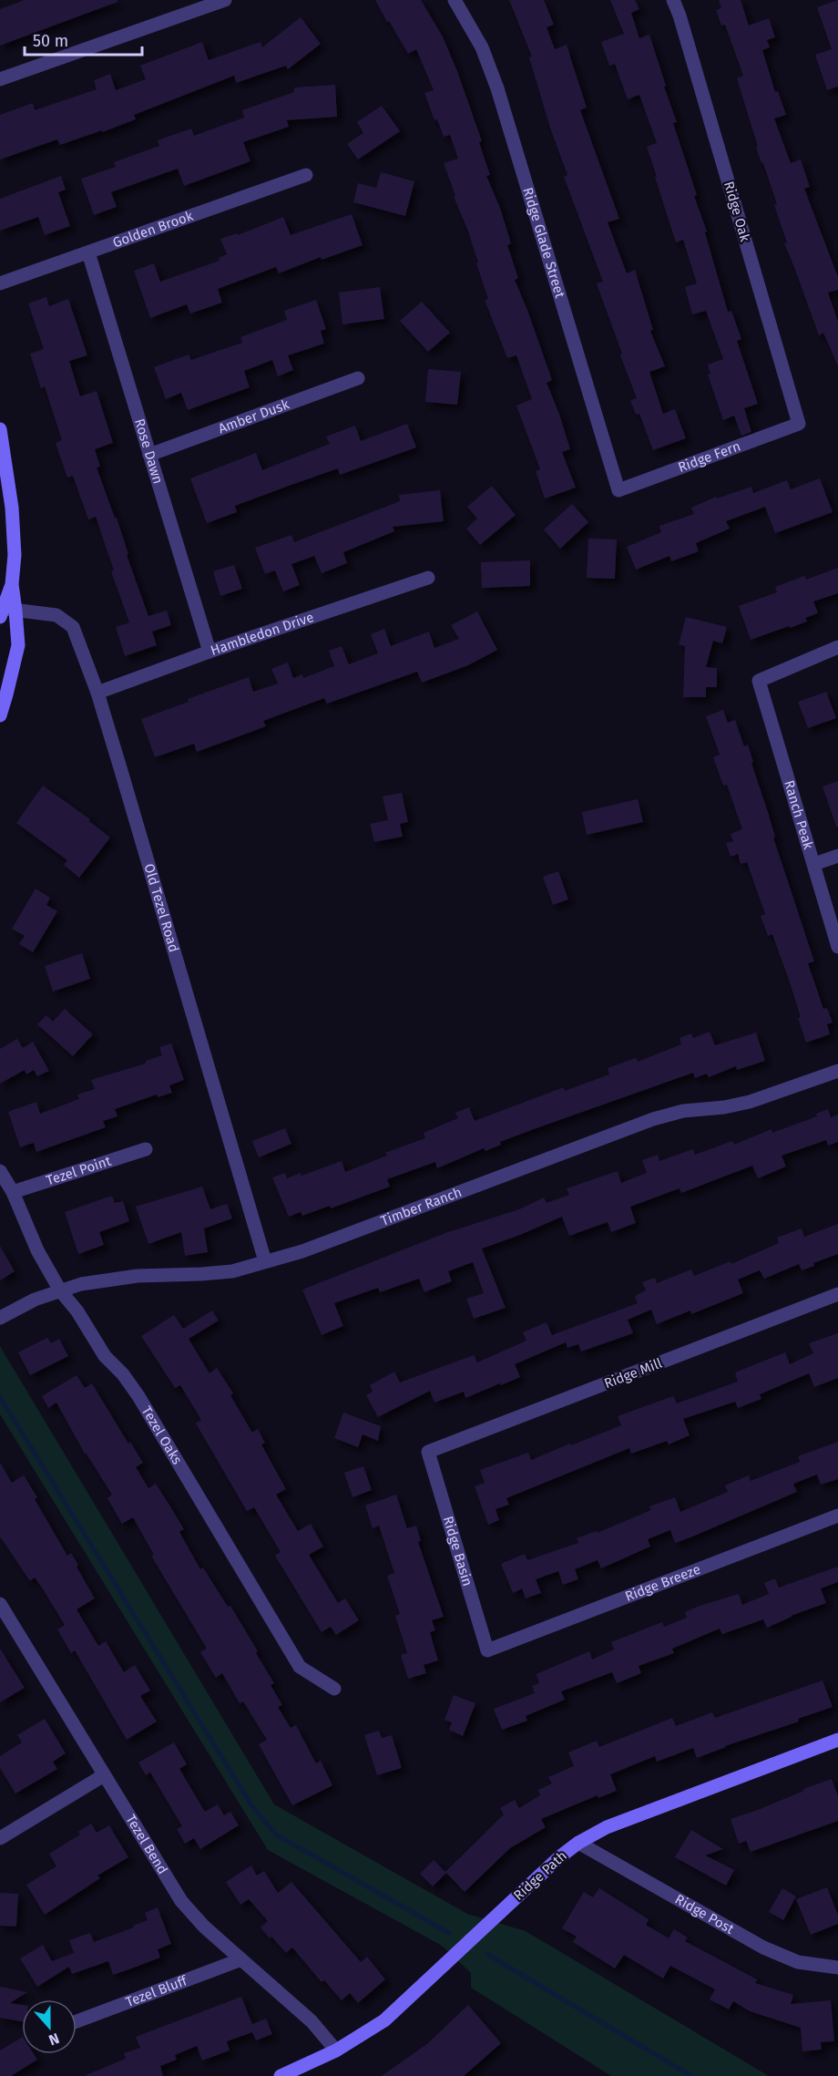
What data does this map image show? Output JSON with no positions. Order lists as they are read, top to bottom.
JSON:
{
  "streets": {
    "street": [
      "Ridge Oak",
      "Golden Brook",
      "Ridge Glade Street",
      "Amber Dusk",
      "Rose Dawn",
      "Ridge Fern",
      "Hambledon Drive",
      "Ranch Peak",
      "Old Tezel Road",
      "Tezel Point",
      "Timber Ranch",
      "Ridge Mill",
      "Tezel Oaks",
      "Ridge Basin",
      "Ridge Breeze",
      "Tezel Bend",
      "Ridge Path",
      "Ridge Post",
      "Tezel Bluff"
    ]
  },
  "crossings": [
    ["Ridge Oak", "Ridge Fern"],
    ["Golden Brook", "Rose Dawn"],
    ["Ridge Glade Street", "Ridge Fern"],
    ["Amber Dusk", "Rose Dawn"],
    ["Rose Dawn", "Hambledon Drive"],
    ["Hambledon Drive", "Old Tezel Road"],
    ["Old Tezel Road", "Timber Ranch"],
    ["Tezel Point", "Tezel Oaks"],
    ["Timber Ranch", "Tezel Oaks"],
    ["Ridge Mill", "Ridge Basin"],
    ["Ridge Basin", "Ridge Breeze"],
    ["Tezel Bend", "Ridge Path"],
    ["Tezel Bend", "Tezel Bluff"],
    ["Ridge Path", "Ridge Post"]
  ],
  "scale_bar": "50 m",
  "north": "bottom"
}
